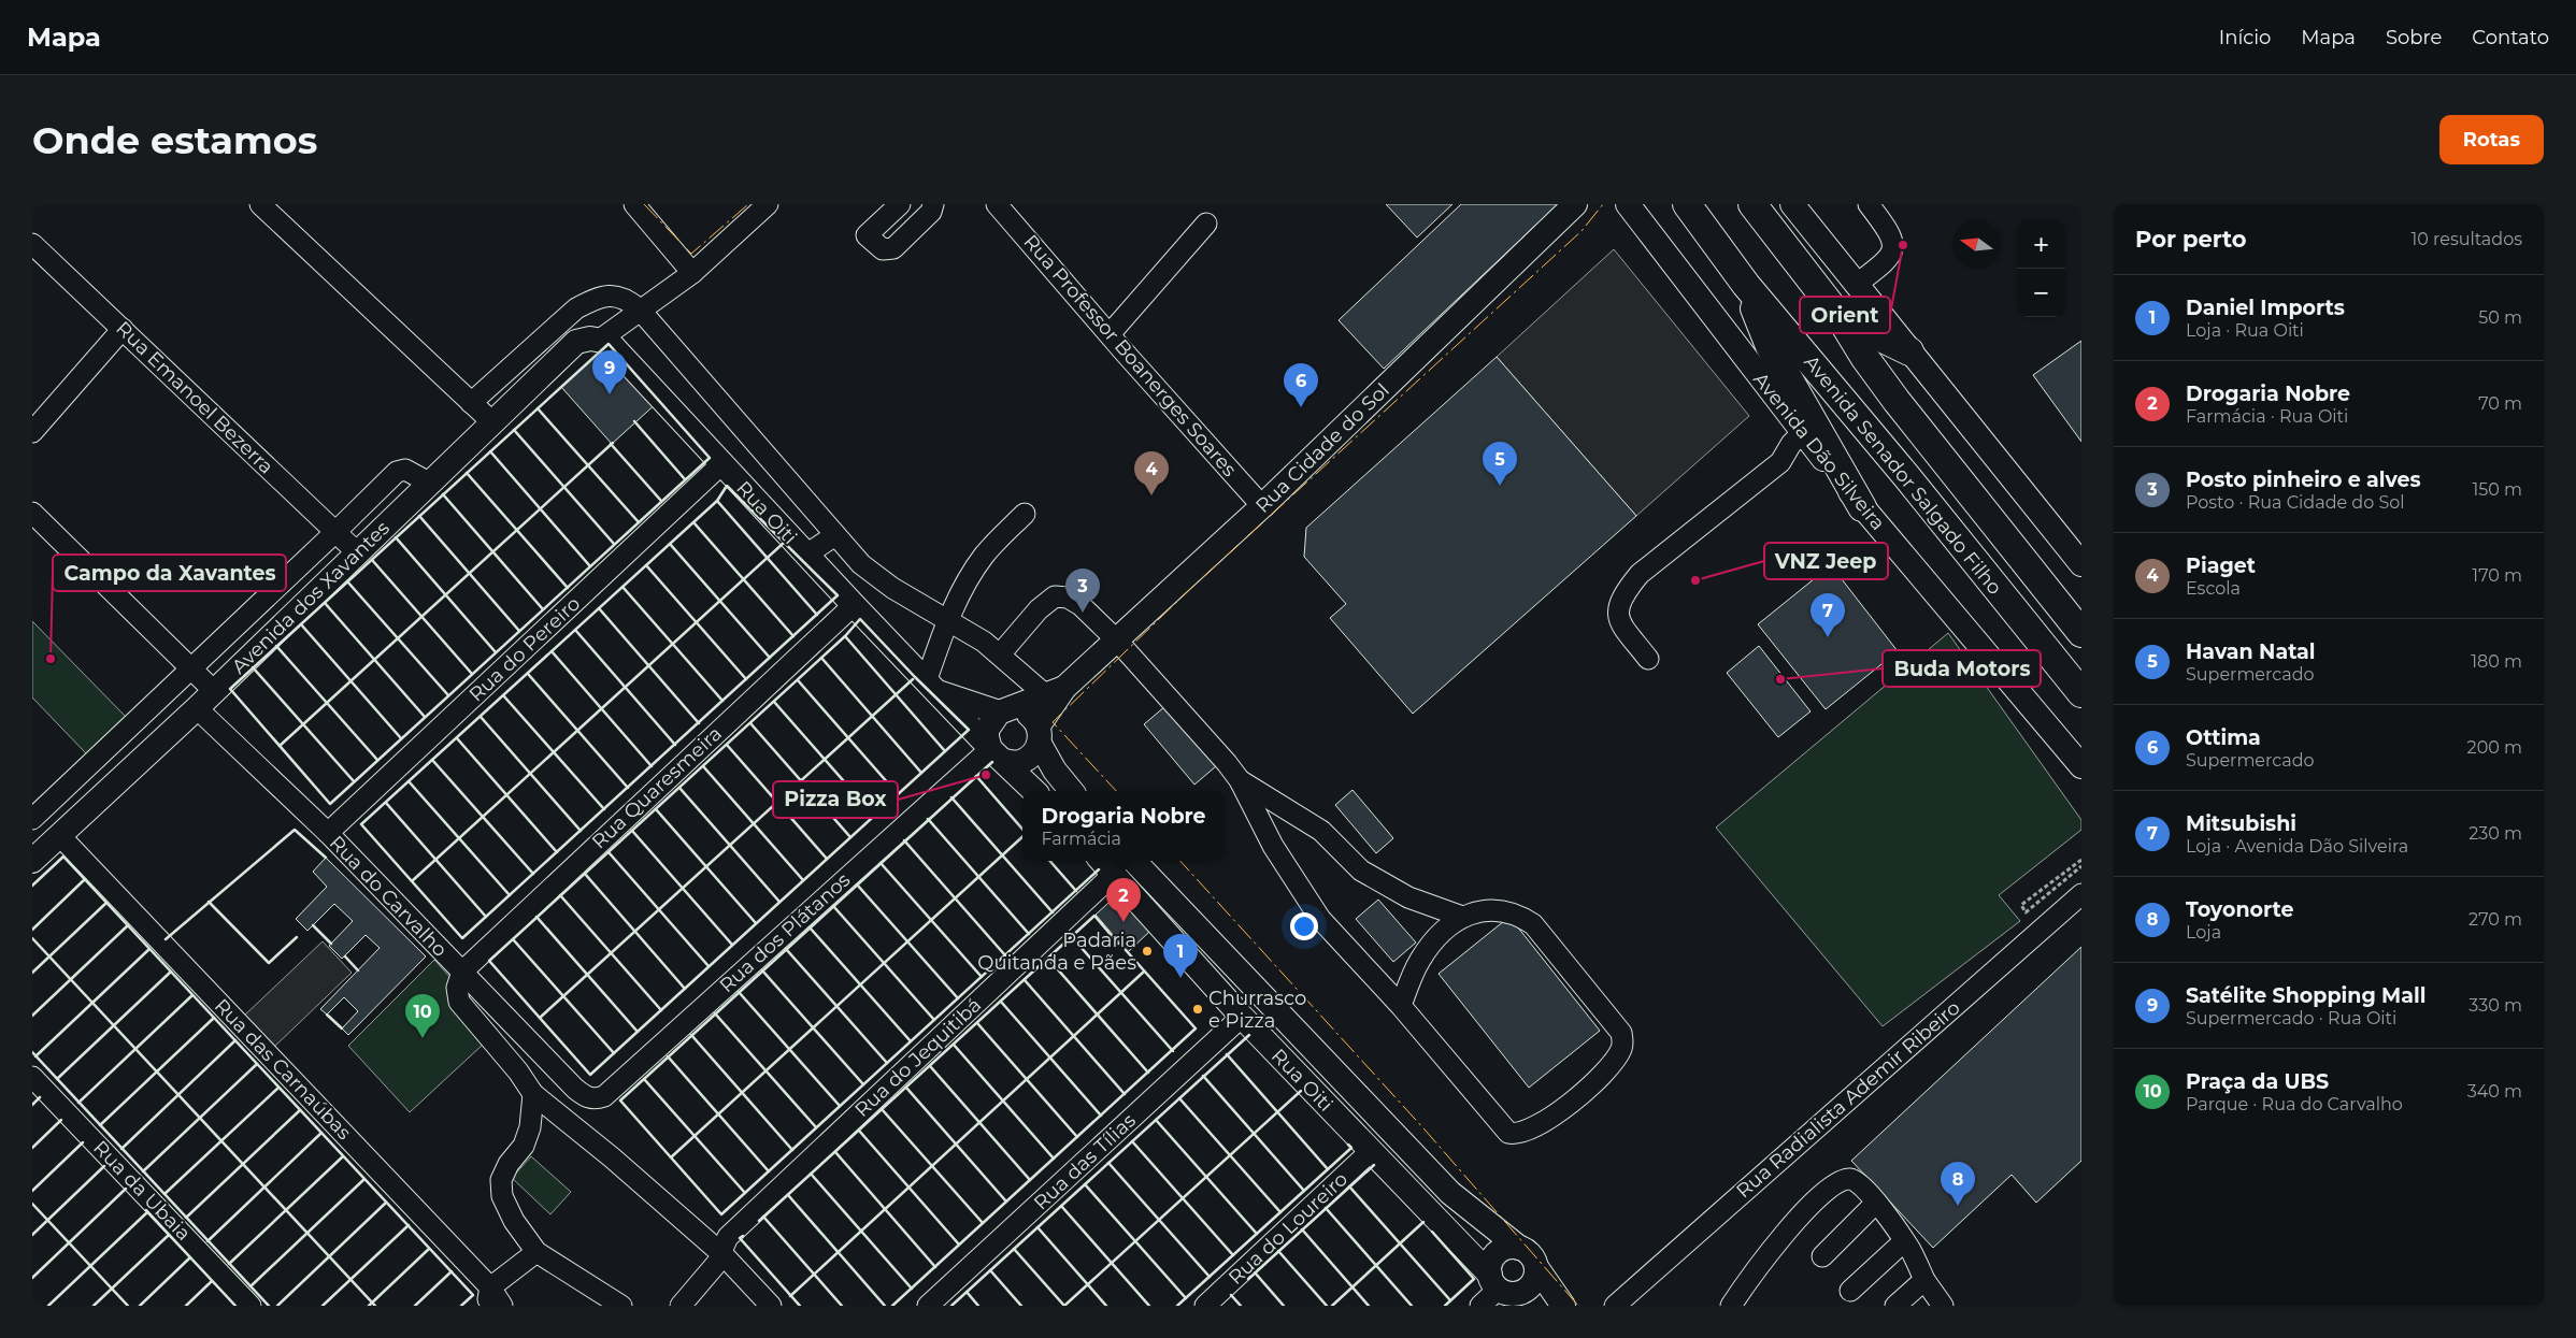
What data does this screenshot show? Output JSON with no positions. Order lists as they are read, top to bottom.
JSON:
{
  "streets": {
    "highway": ["Avenida Senador Salgado Filho"],
    "main road": [
      "Rua Cidade do Sol",
      "Avenida Dão Silveira",
      "Rua Oiti",
      "Avenida dos Xavantes"
    ],
    "street": [
      "Rua Professor Boanerges Soares",
      "Rua Emanoel Bezerra",
      "Rua do Pereiro",
      "Rua Quaresmeira",
      "Rua do Carvalho",
      "Rua dos Plátanos",
      "Rua do Jequitibá",
      "Rua das Carnaúbas",
      "Rua Radialista Ademir Ribeiro",
      "Rua das Tílias",
      "Rua da Ubaia",
      "Rua do Loureiro"
    ]
  },
  "crossings": [
    ["Rua Professor Boanerges Soares", "Rua Cidade do Sol"],
    ["Rua Emanoel Bezerra", "Avenida dos Xavantes"],
    ["Rua Cidade do Sol", "Rua Oiti"],
    ["Rua Cidade do Sol", "Rua dos Plátanos"],
    ["Rua Oiti", "Avenida dos Xavantes"],
    ["Rua Oiti", "Rua do Pereiro"],
    ["Rua Oiti", "Rua Quaresmeira"],
    ["Rua Oiti", "Rua dos Plátanos"],
    ["Rua Oiti", "Rua do Jequitibá"],
    ["Rua Oiti", "Rua das Tílias"],
    ["Rua Oiti", "Rua do Loureiro"],
    ["Avenida dos Xavantes", "Rua do Carvalho"],
    ["Avenida dos Xavantes", "Rua das Carnaúbas"],
    ["Rua do Pereiro", "Rua do Carvalho"],
    ["Rua Quaresmeira", "Rua do Carvalho"],
    ["Rua do Carvalho", "Rua dos Plátanos"]
  ],
  "places": [
    "Orient",
    "VNZ Jeep",
    "Campo da Xavantes",
    "Buda Motors",
    "Pizza Box",
    "Padaria Quitanda e Pães",
    "Churrasco e Pizza"
  ],
  "north": "left",
  "page": {
    "header": "Mapa",
    "nav": [
      "Início",
      "Mapa",
      "Sobre",
      "Contato"
    ],
    "buttons": "Rotas",
    "title": "Onde estamos",
    "heading": ["Por perto", "10 resultados"],
    "map_buttons": ["+", "−"],
    "list": [
      {
        "mark": "1",
        "name": "Daniel Imports",
        "note": "Loja · Rua Oiti",
        "value": "50 m"
      },
      {
        "mark": "2",
        "name": "Drogaria Nobre",
        "note": "Farmácia · Rua Oiti",
        "value": "70 m"
      },
      {
        "mark": "3",
        "name": "Posto pinheiro e alves",
        "note": "Posto · Rua Cidade do Sol",
        "value": "150 m"
      },
      {
        "mark": "4",
        "name": "Piaget",
        "note": "Escola",
        "value": "170 m"
      },
      {
        "mark": "5",
        "name": "Havan Natal",
        "note": "Supermercado",
        "value": "180 m"
      },
      {
        "mark": "6",
        "name": "Ottima",
        "note": "Supermercado",
        "value": "200 m"
      },
      {
        "mark": "7",
        "name": "Mitsubishi",
        "note": "Loja · Avenida Dão Silveira",
        "value": "230 m"
      },
      {
        "mark": "8",
        "name": "Toyonorte",
        "note": "Loja",
        "value": "270 m"
      },
      {
        "mark": "9",
        "name": "Satélite Shopping Mall",
        "note": "Supermercado · Rua Oiti",
        "value": "330 m"
      },
      {
        "mark": "10",
        "name": "Praça da UBS",
        "note": "Parque · Rua do Carvalho",
        "value": "340 m"
      }
    ],
    "pins": [
      "9",
      "6",
      "5",
      "4",
      "3",
      "7",
      "2",
      "1",
      "10",
      "8"
    ],
    "popup": ["Drogaria Nobre", "Farmácia"]
  }
}
